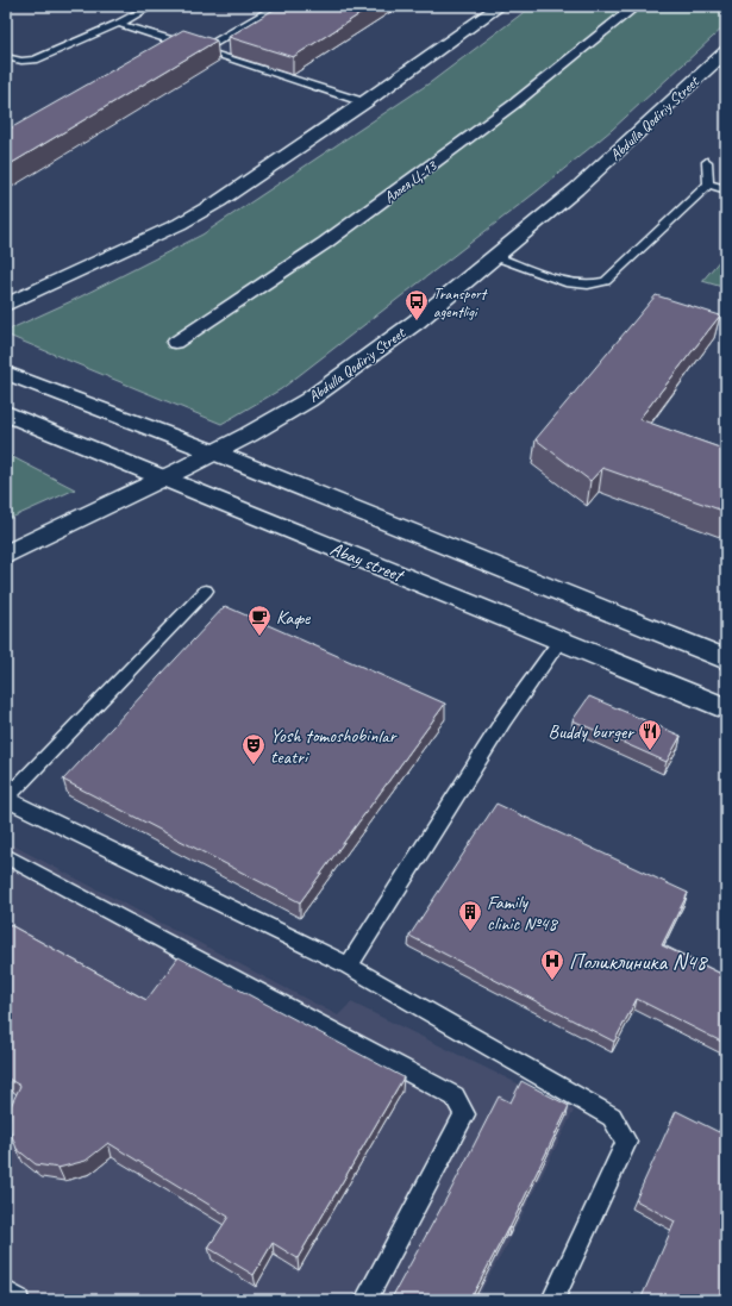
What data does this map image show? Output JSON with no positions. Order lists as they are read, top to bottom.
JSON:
{
  "streets": {
    "main road": ["Abdulla Qodiriy Street", "Abay street"],
    "street": ["Аллея Ц-13"]
  },
  "crossings": [
    ["Abdulla Qodiriy Street", "Abay street"]
  ],
  "places": {
    "bus stop": ["Transport agentligi"],
    "cafe": ["Кафе"],
    "restaurant": ["Buddy burger"],
    "theatre": ["Yosh tomoshobinlar teatri"],
    "building": ["Family clinic №48"],
    "hospital": ["Поликлиника N48"]
  }
}
